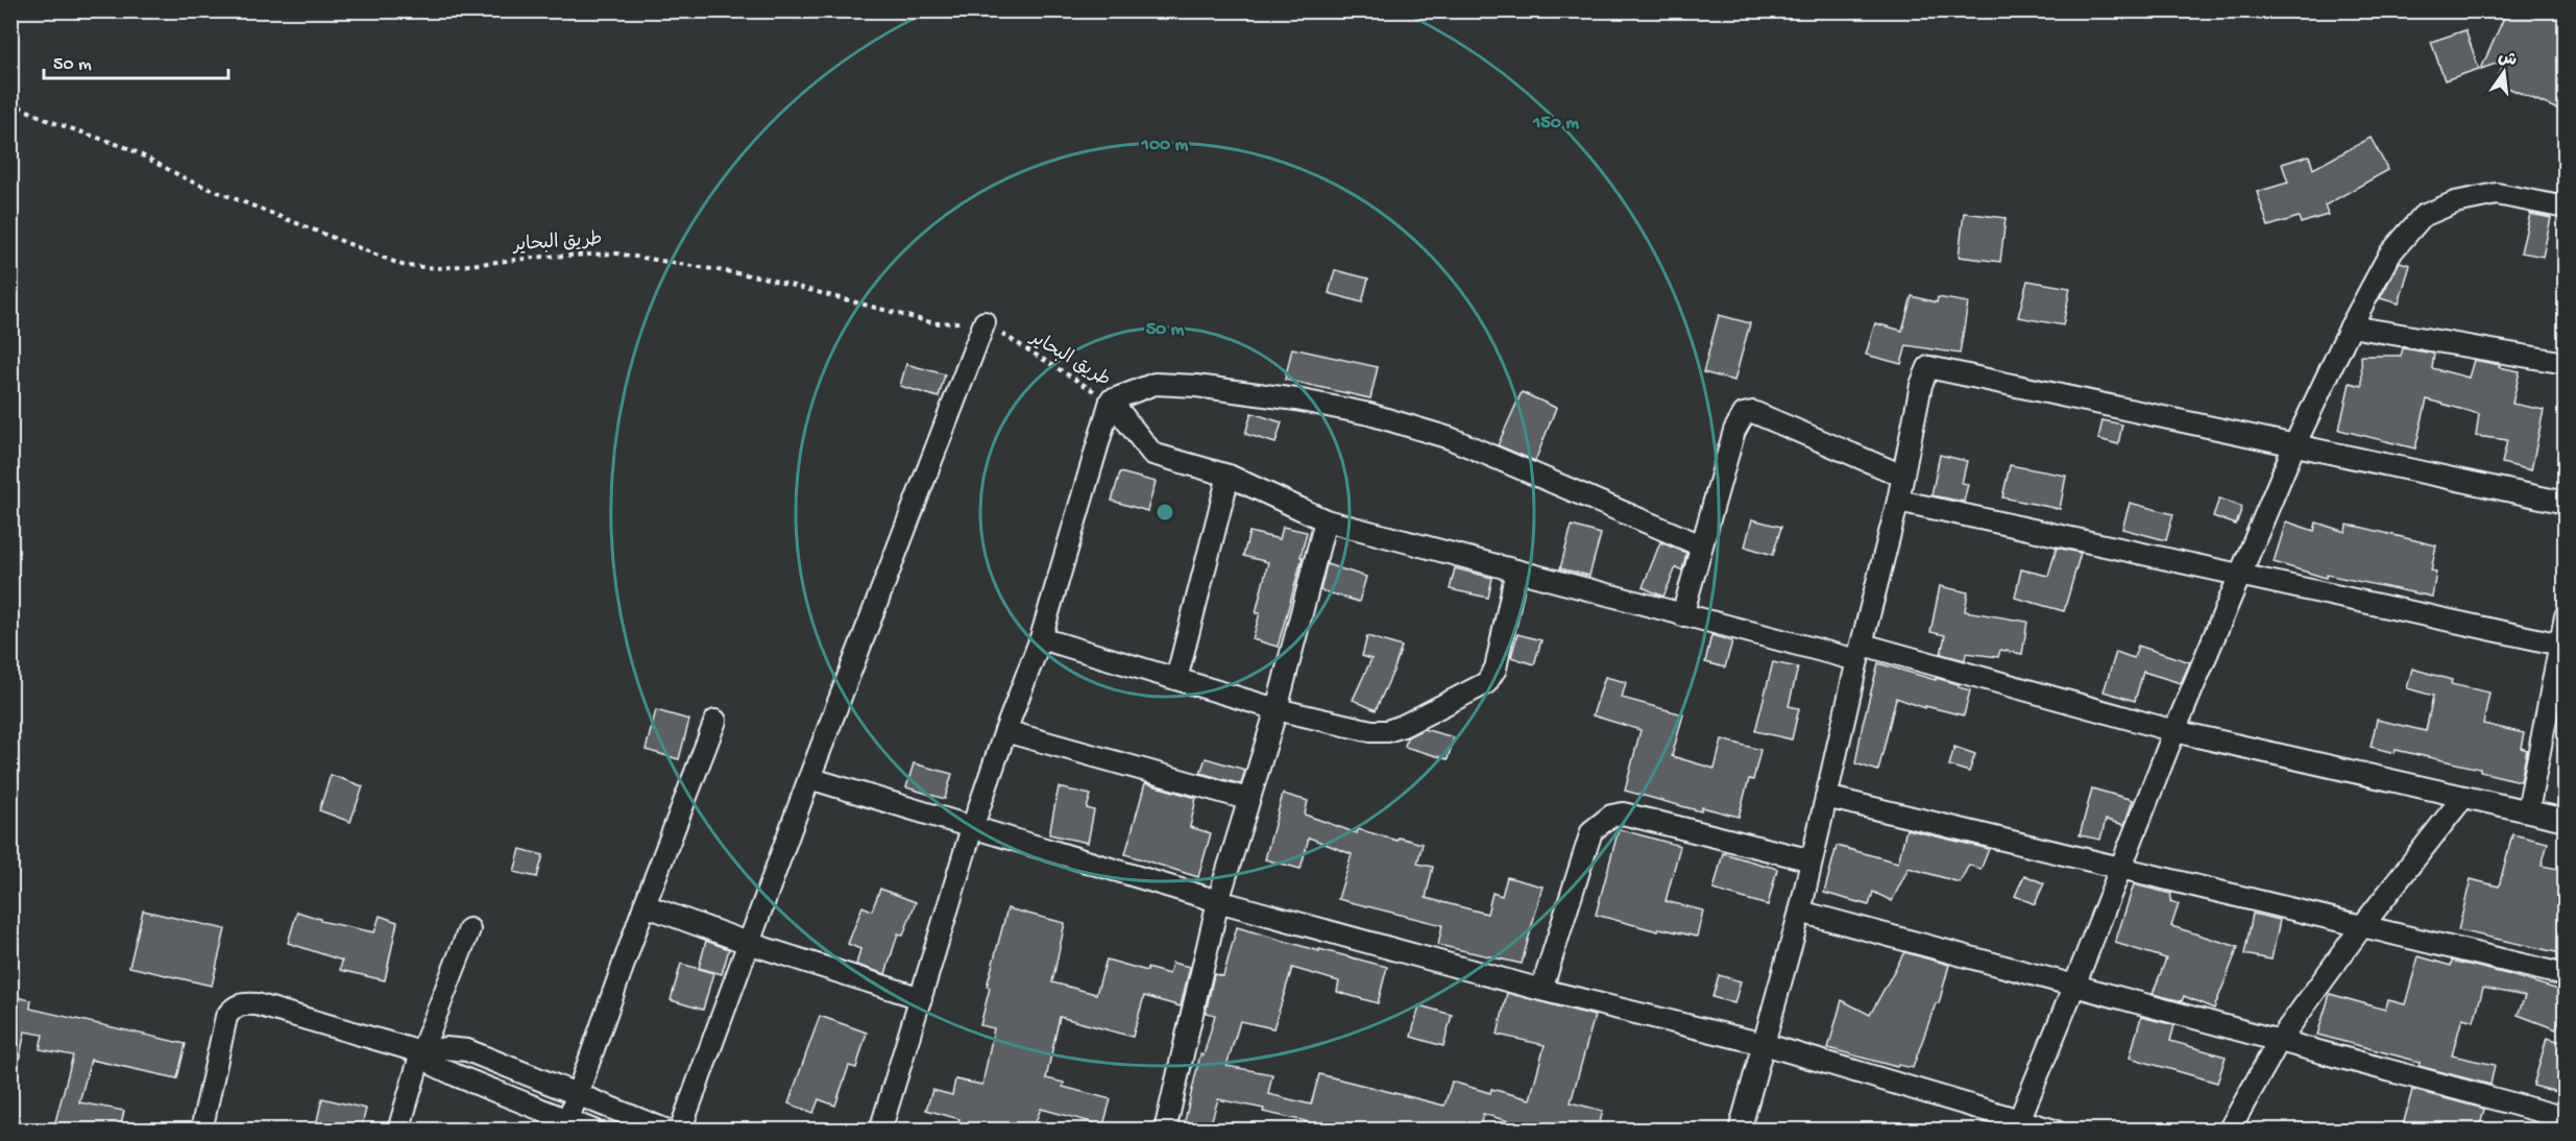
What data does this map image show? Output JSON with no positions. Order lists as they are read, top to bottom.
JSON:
{
  "streets": {
    "path": ["طريق البحاير"]
  },
  "scale_bar": "50 m",
  "north": "top",
  "rings": ["150 m", "100 m", "50 m"]
}
